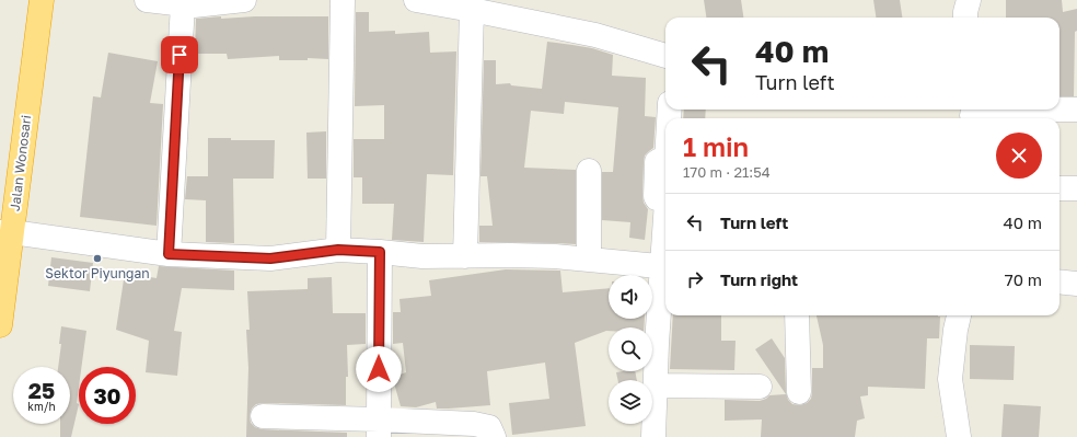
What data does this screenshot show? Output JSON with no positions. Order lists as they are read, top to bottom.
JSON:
{
  "streets": {
    "highway": ["Jalan Wonosari"]
  },
  "places": ["Sektor Piyungan"],
  "page": {
    "turn": ["40 m", "Turn left"],
    "heading": ["1 min", "170 m · 21:54"],
    "list": [
      {
        "name": "Turn left",
        "value": "40 m"
      },
      {
        "name": "Turn right",
        "value": "70 m"
      }
    ],
    "speed": "25 km/h",
    "limit": "30"
  }
}
